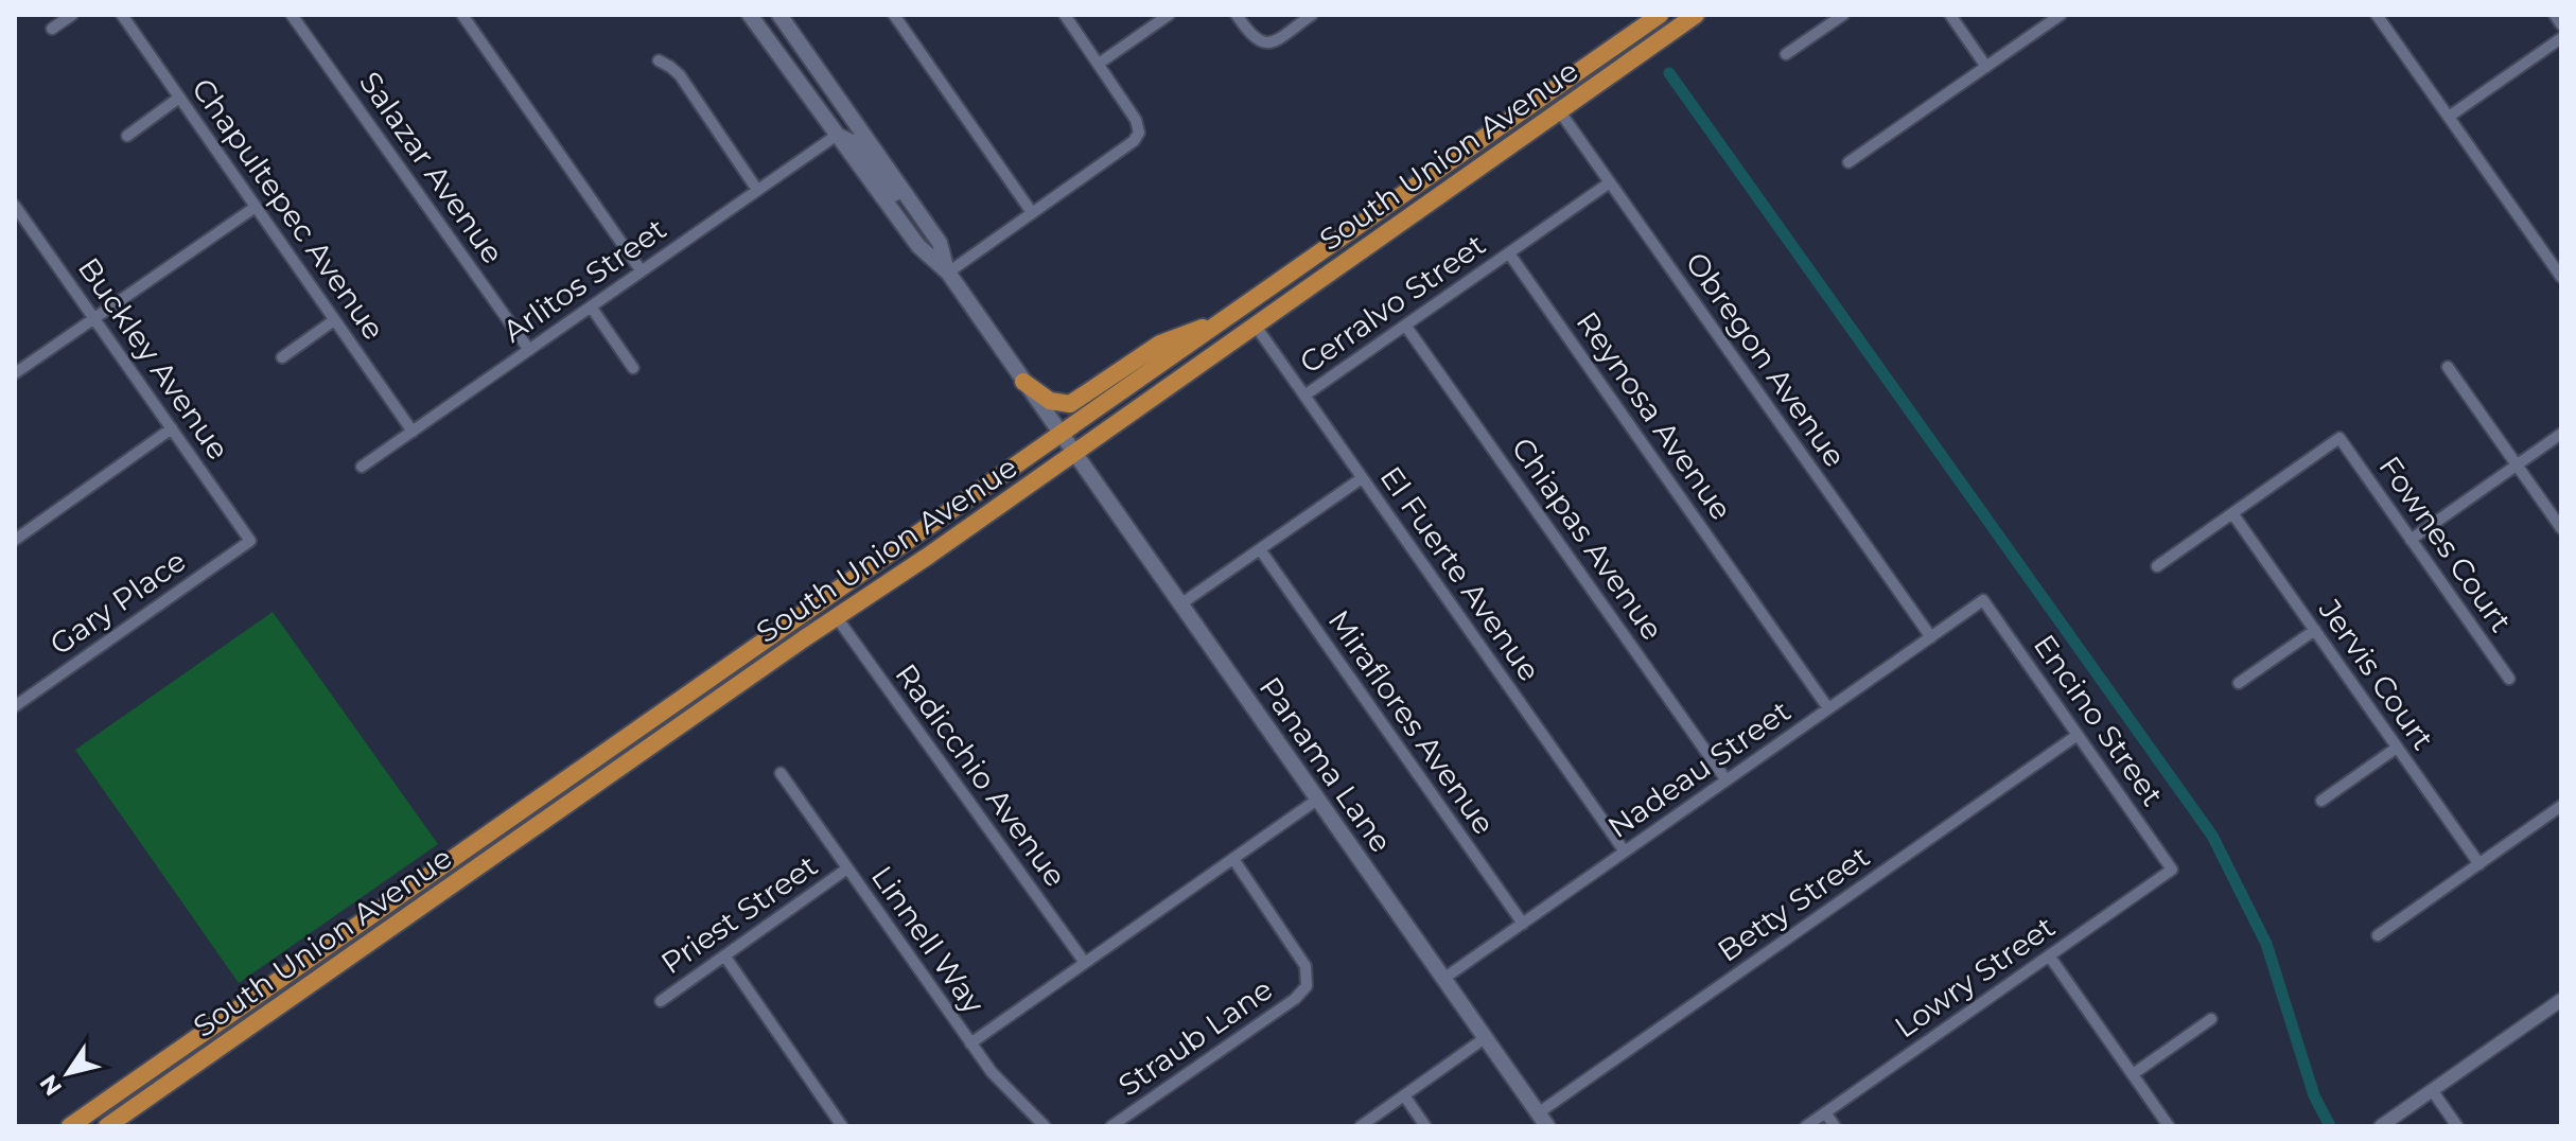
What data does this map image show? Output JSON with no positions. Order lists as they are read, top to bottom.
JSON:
{
  "streets": {
    "main road": ["South Union Avenue", "Panama Lane"],
    "street": [
      "Salazar Avenue",
      "Chapultepec Avenue",
      "Arlitos Street",
      "Cerralvo Street",
      "Buckley Avenue",
      "Obregon Avenue",
      "Reynosa Avenue",
      "Chiapas Avenue",
      "Fownes Court",
      "El Fuerte Avenue",
      "Gary Place",
      "Jervis Court",
      "Encino Street",
      "Miraflores Avenue",
      "Nadeau Street",
      "Radicchio Avenue",
      "Betty Street",
      "Priest Street",
      "Linnell Way",
      "Lowry Street",
      "Straub Lane"
    ]
  },
  "crossings": [
    ["South Union Avenue", "Obregon Avenue"],
    ["South Union Avenue", "El Fuerte Avenue"],
    ["South Union Avenue", "Panama Lane"],
    ["South Union Avenue", "Radicchio Avenue"],
    ["Salazar Avenue", "Arlitos Street"],
    ["Chapultepec Avenue", "Arlitos Street"],
    ["Cerralvo Street", "Reynosa Avenue"],
    ["Cerralvo Street", "Chiapas Avenue"],
    ["Cerralvo Street", "El Fuerte Avenue"],
    ["Buckley Avenue", "Gary Place"],
    ["Obregon Avenue", "Nadeau Street"],
    ["Reynosa Avenue", "Nadeau Street"],
    ["Chiapas Avenue", "Nadeau Street"],
    ["Fownes Court", "Jervis Court"],
    ["El Fuerte Avenue", "Nadeau Street"],
    ["Encino Street", "Nadeau Street"],
    ["Encino Street", "Betty Street"],
    ["Encino Street", "Lowry Street"],
    ["Miraflores Avenue", "Nadeau Street"],
    ["Panama Lane", "Nadeau Street"],
    ["Panama Lane", "Betty Street"],
    ["Priest Street", "Linnell Way"]
  ],
  "north": "bottom left"
}
